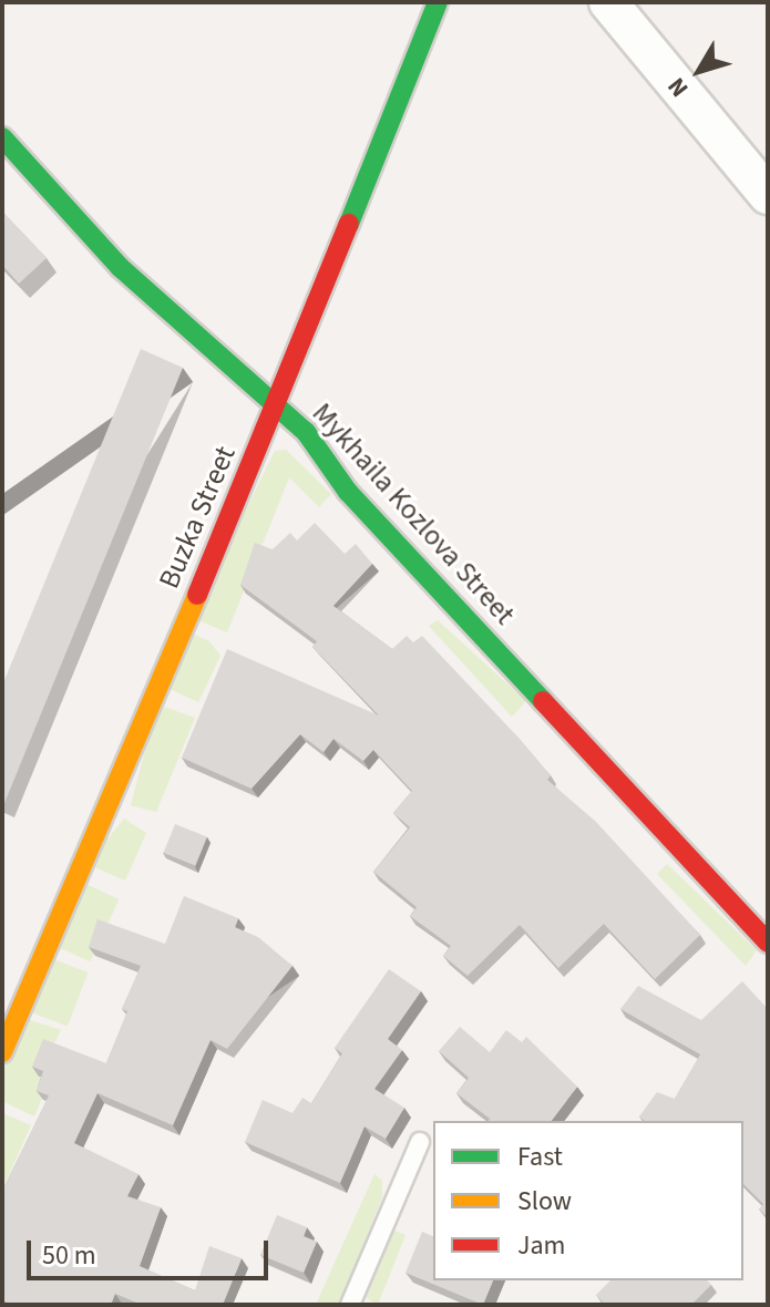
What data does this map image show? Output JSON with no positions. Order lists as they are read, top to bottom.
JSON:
{
  "streets": {
    "street": ["Mykhaila Kozlova Street", "Buzka Street"]
  },
  "crossings": [
    ["Mykhaila Kozlova Street", "Buzka Street"]
  ],
  "legend": ["Fast", "Slow", "Jam"],
  "scale_bar": "50 m",
  "north": "bottom left"
}
